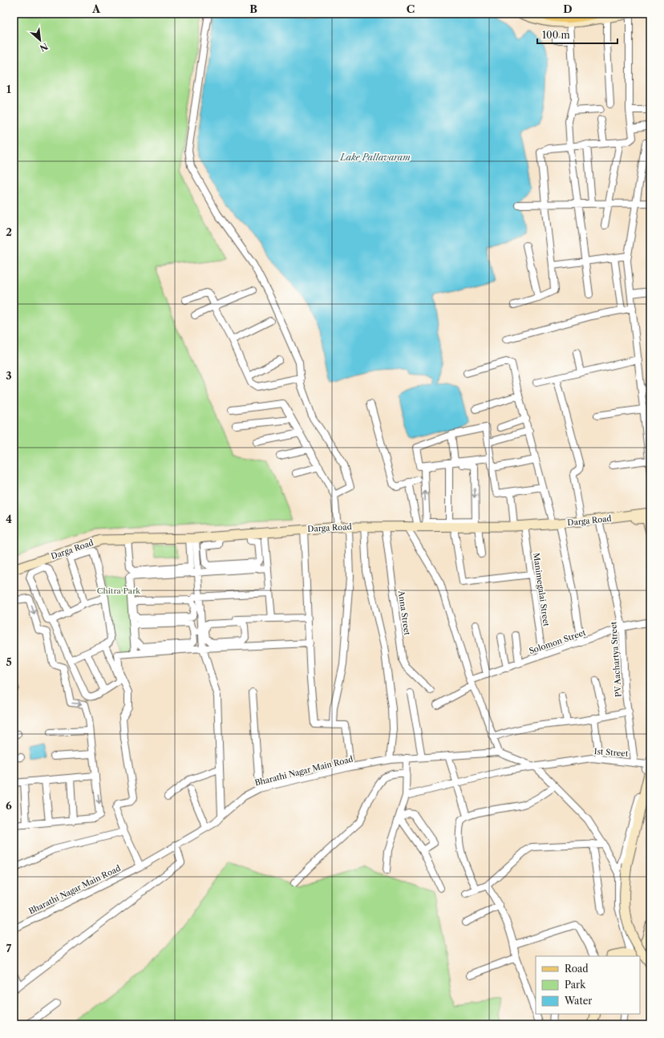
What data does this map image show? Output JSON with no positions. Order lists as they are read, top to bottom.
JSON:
{
  "streets": {
    "street": [
      "Darga Road",
      "Manimegalai Street",
      "Anna Street",
      "Solomon Street",
      "PV Aachartya Street",
      "1st Street",
      "Bharathi Nagar Main Road"
    ]
  },
  "crossings": [
    ["Darga Road", "Manimegalai Street"],
    ["Darga Road", "Anna Street"],
    ["Darga Road", "PV Aachartya Street"],
    ["Manimegalai Street", "Solomon Street"],
    ["Solomon Street", "PV Aachartya Street"],
    ["PV Aachartya Street", "1st Street"],
    ["1st Street", "Bharathi Nagar Main Road"]
  ],
  "water": ["Lake Pallavaram"],
  "parks": ["Chitra Park"],
  "legend": ["Road", "Park", "Water"],
  "scale_bar": "100 m",
  "north": "bottom right",
  "grid": {
    "columns": [
      "A",
      "B",
      "C",
      "D"
    ],
    "rows": [
      "1",
      "2",
      "3",
      "4",
      "5",
      "6",
      "7"
    ]
  }
}
